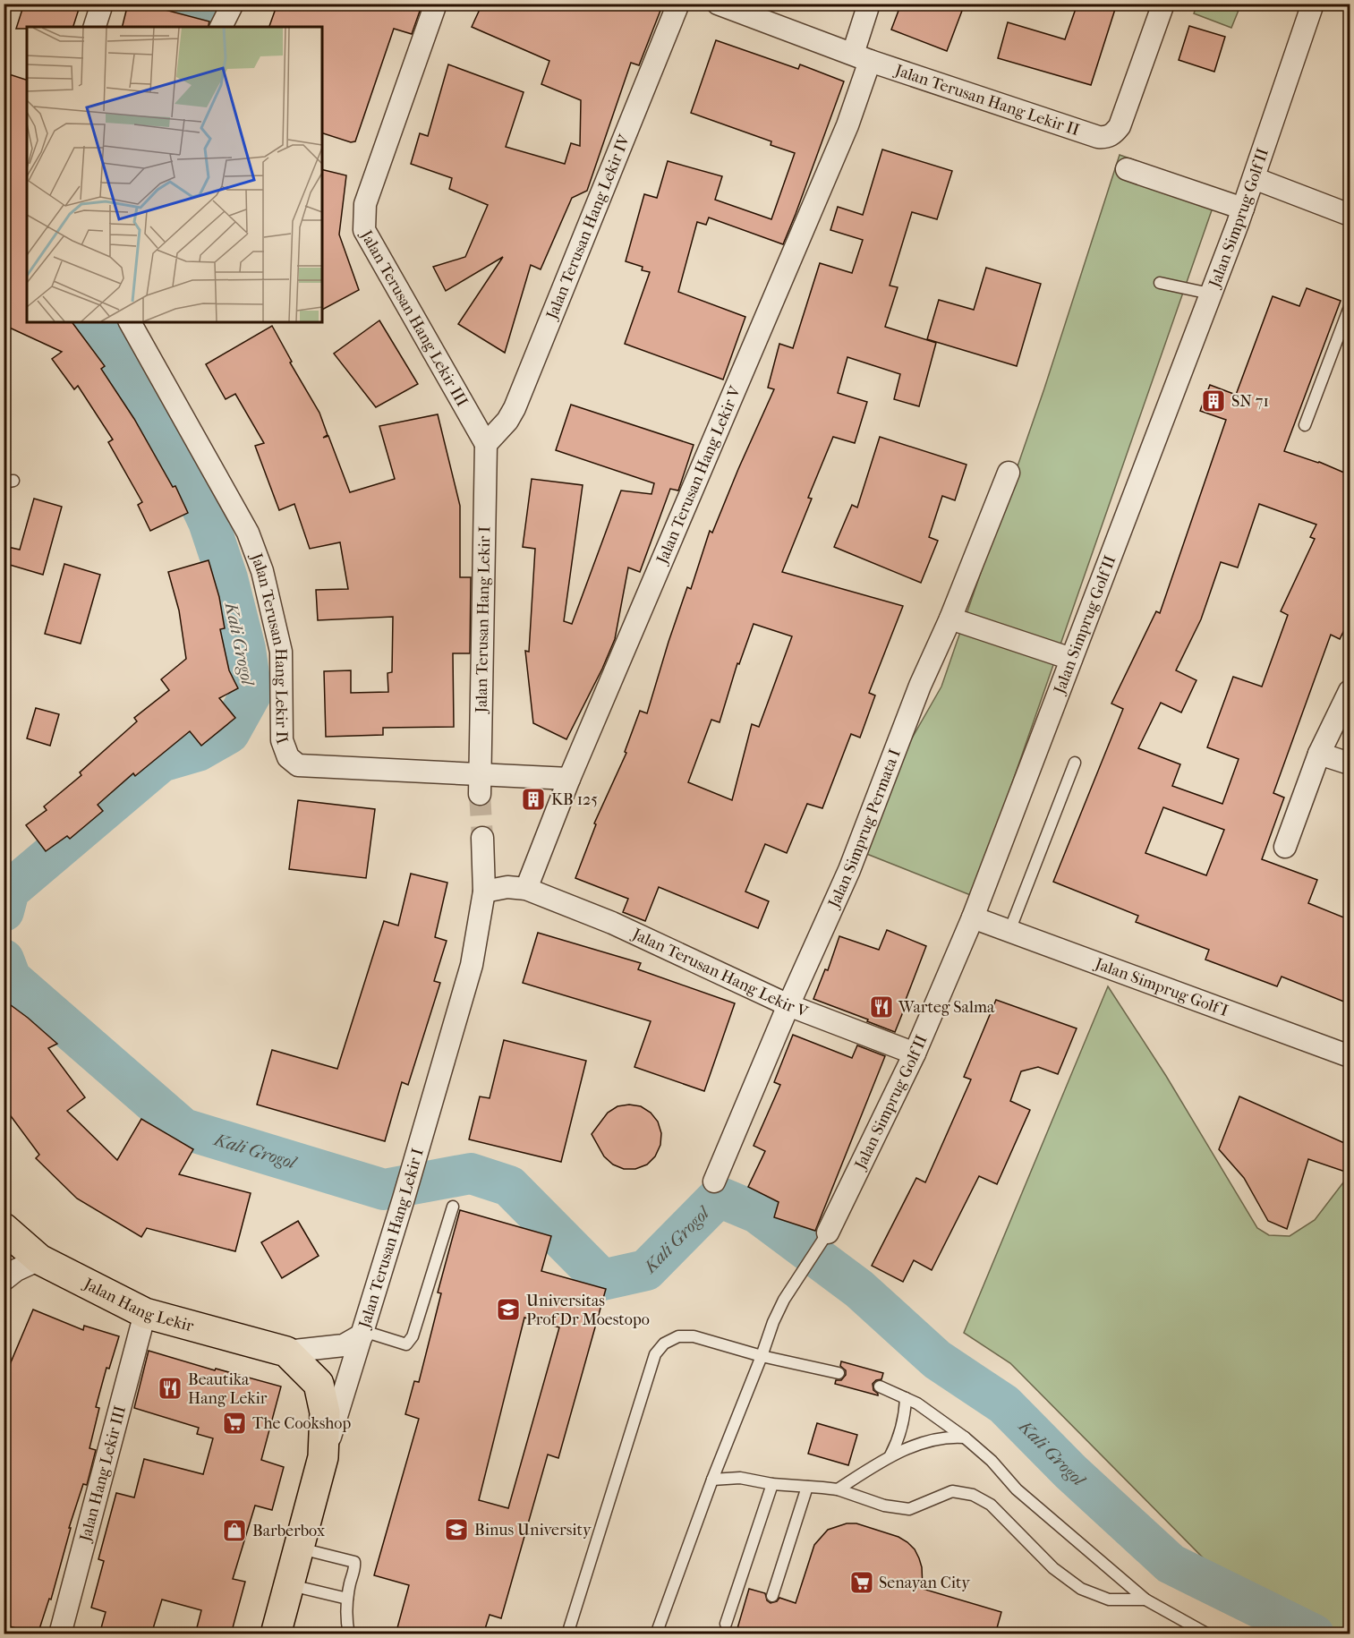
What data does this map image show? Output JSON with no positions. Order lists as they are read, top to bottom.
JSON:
{
  "streets": {
    "main road": ["Jalan Terusan Hang Lekir I", "Jalan Hang Lekir"],
    "street": [
      "Jalan Terusan Hang Lekir II",
      "Jalan Simprug Golf II",
      "Jalan Terusan Hang Lekir IV",
      "Jalan Terusan Hang Lekir III",
      "Jalan Terusan Hang Lekir V",
      "Jalan Simprug Permata I",
      "Jalan Simprug Golf I",
      "Jalan Hang Lekir III"
    ]
  },
  "crossings": [
    ["Jalan Terusan Hang Lekir II", "Jalan Terusan Hang Lekir V"],
    ["Jalan Terusan Hang Lekir II", "Jalan Terusan Hang Lekir I"],
    ["Jalan Simprug Golf II", "Jalan Terusan Hang Lekir V"],
    ["Jalan Simprug Golf II", "Jalan Simprug Golf I"],
    ["Jalan Terusan Hang Lekir IV", "Jalan Terusan Hang Lekir III"],
    ["Jalan Terusan Hang Lekir IV", "Jalan Terusan Hang Lekir I"],
    ["Jalan Terusan Hang Lekir III", "Jalan Terusan Hang Lekir I"],
    ["Jalan Terusan Hang Lekir V", "Jalan Terusan Hang Lekir I"],
    ["Jalan Terusan Hang Lekir V", "Jalan Simprug Permata I"],
    ["Jalan Terusan Hang Lekir I", "Jalan Hang Lekir"],
    ["Jalan Hang Lekir", "Jalan Hang Lekir III"]
  ],
  "water": ["Kali Grogol"],
  "places": {
    "building": ["SN 71", "KB 125"],
    "restaurant": ["Warteg Salma", "Beautika Hang Lekir"],
    "school or university": ["Universitas Prof Dr Moestopo", "Binus University"],
    "supermarket": ["The Cookshop", "Senayan City"],
    "shop": ["Barberbox"]
  }
}
